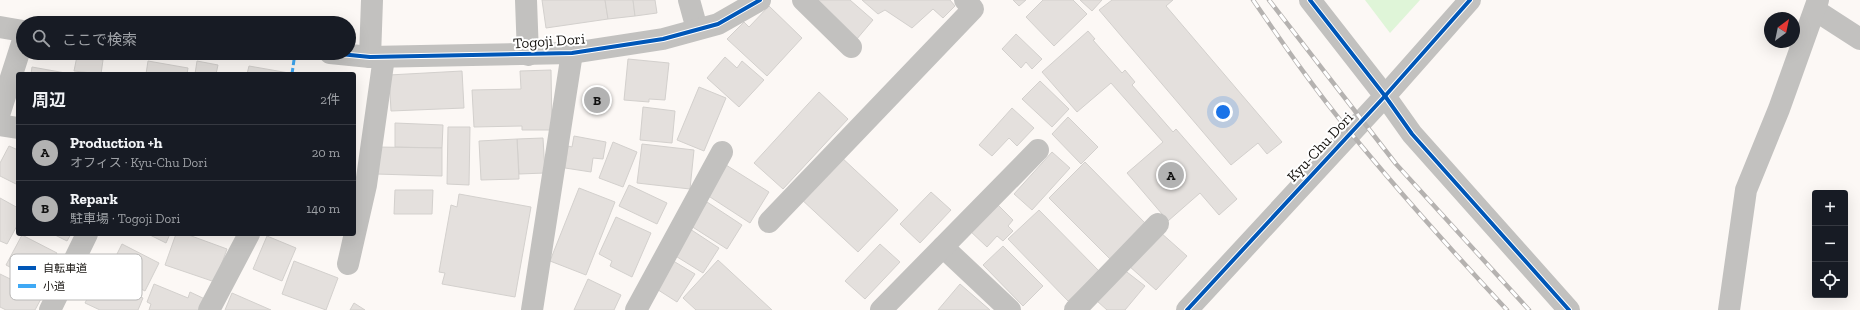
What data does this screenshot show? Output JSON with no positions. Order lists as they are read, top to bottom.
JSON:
{
  "streets": {
    "street": ["Togoji Dori", "Kyu-Chu Dori"]
  },
  "legend": ["自転車道", "小道"],
  "north": "top right",
  "page": {
    "search": "ここで検索",
    "heading": ["周辺", "2件"],
    "pins": ["B", "A"],
    "list": [
      {
        "mark": "A",
        "name": "Production +h",
        "note": "オフィス · Kyu-Chu Dori",
        "value": "20 m"
      },
      {
        "mark": "B",
        "name": "Repark",
        "note": "駐車場 · Togoji Dori",
        "value": "140 m"
      }
    ],
    "map_buttons": ["+", "−"]
  }
}
